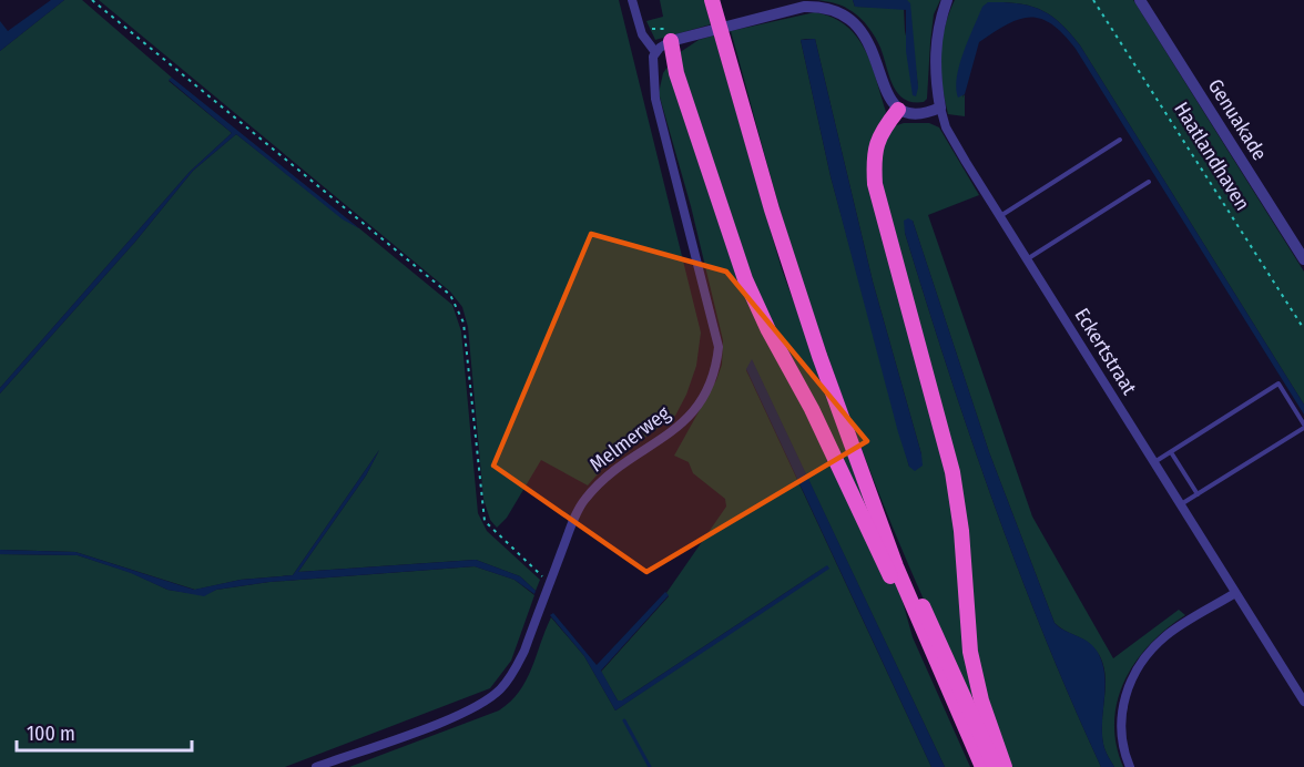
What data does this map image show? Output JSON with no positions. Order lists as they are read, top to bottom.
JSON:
{
  "streets": {
    "street": ["Genuakade", "Eckertstraat", "Melmerweg"],
    "path": ["Haatlandhaven"]
  },
  "scale_bar": "100 m"
}
